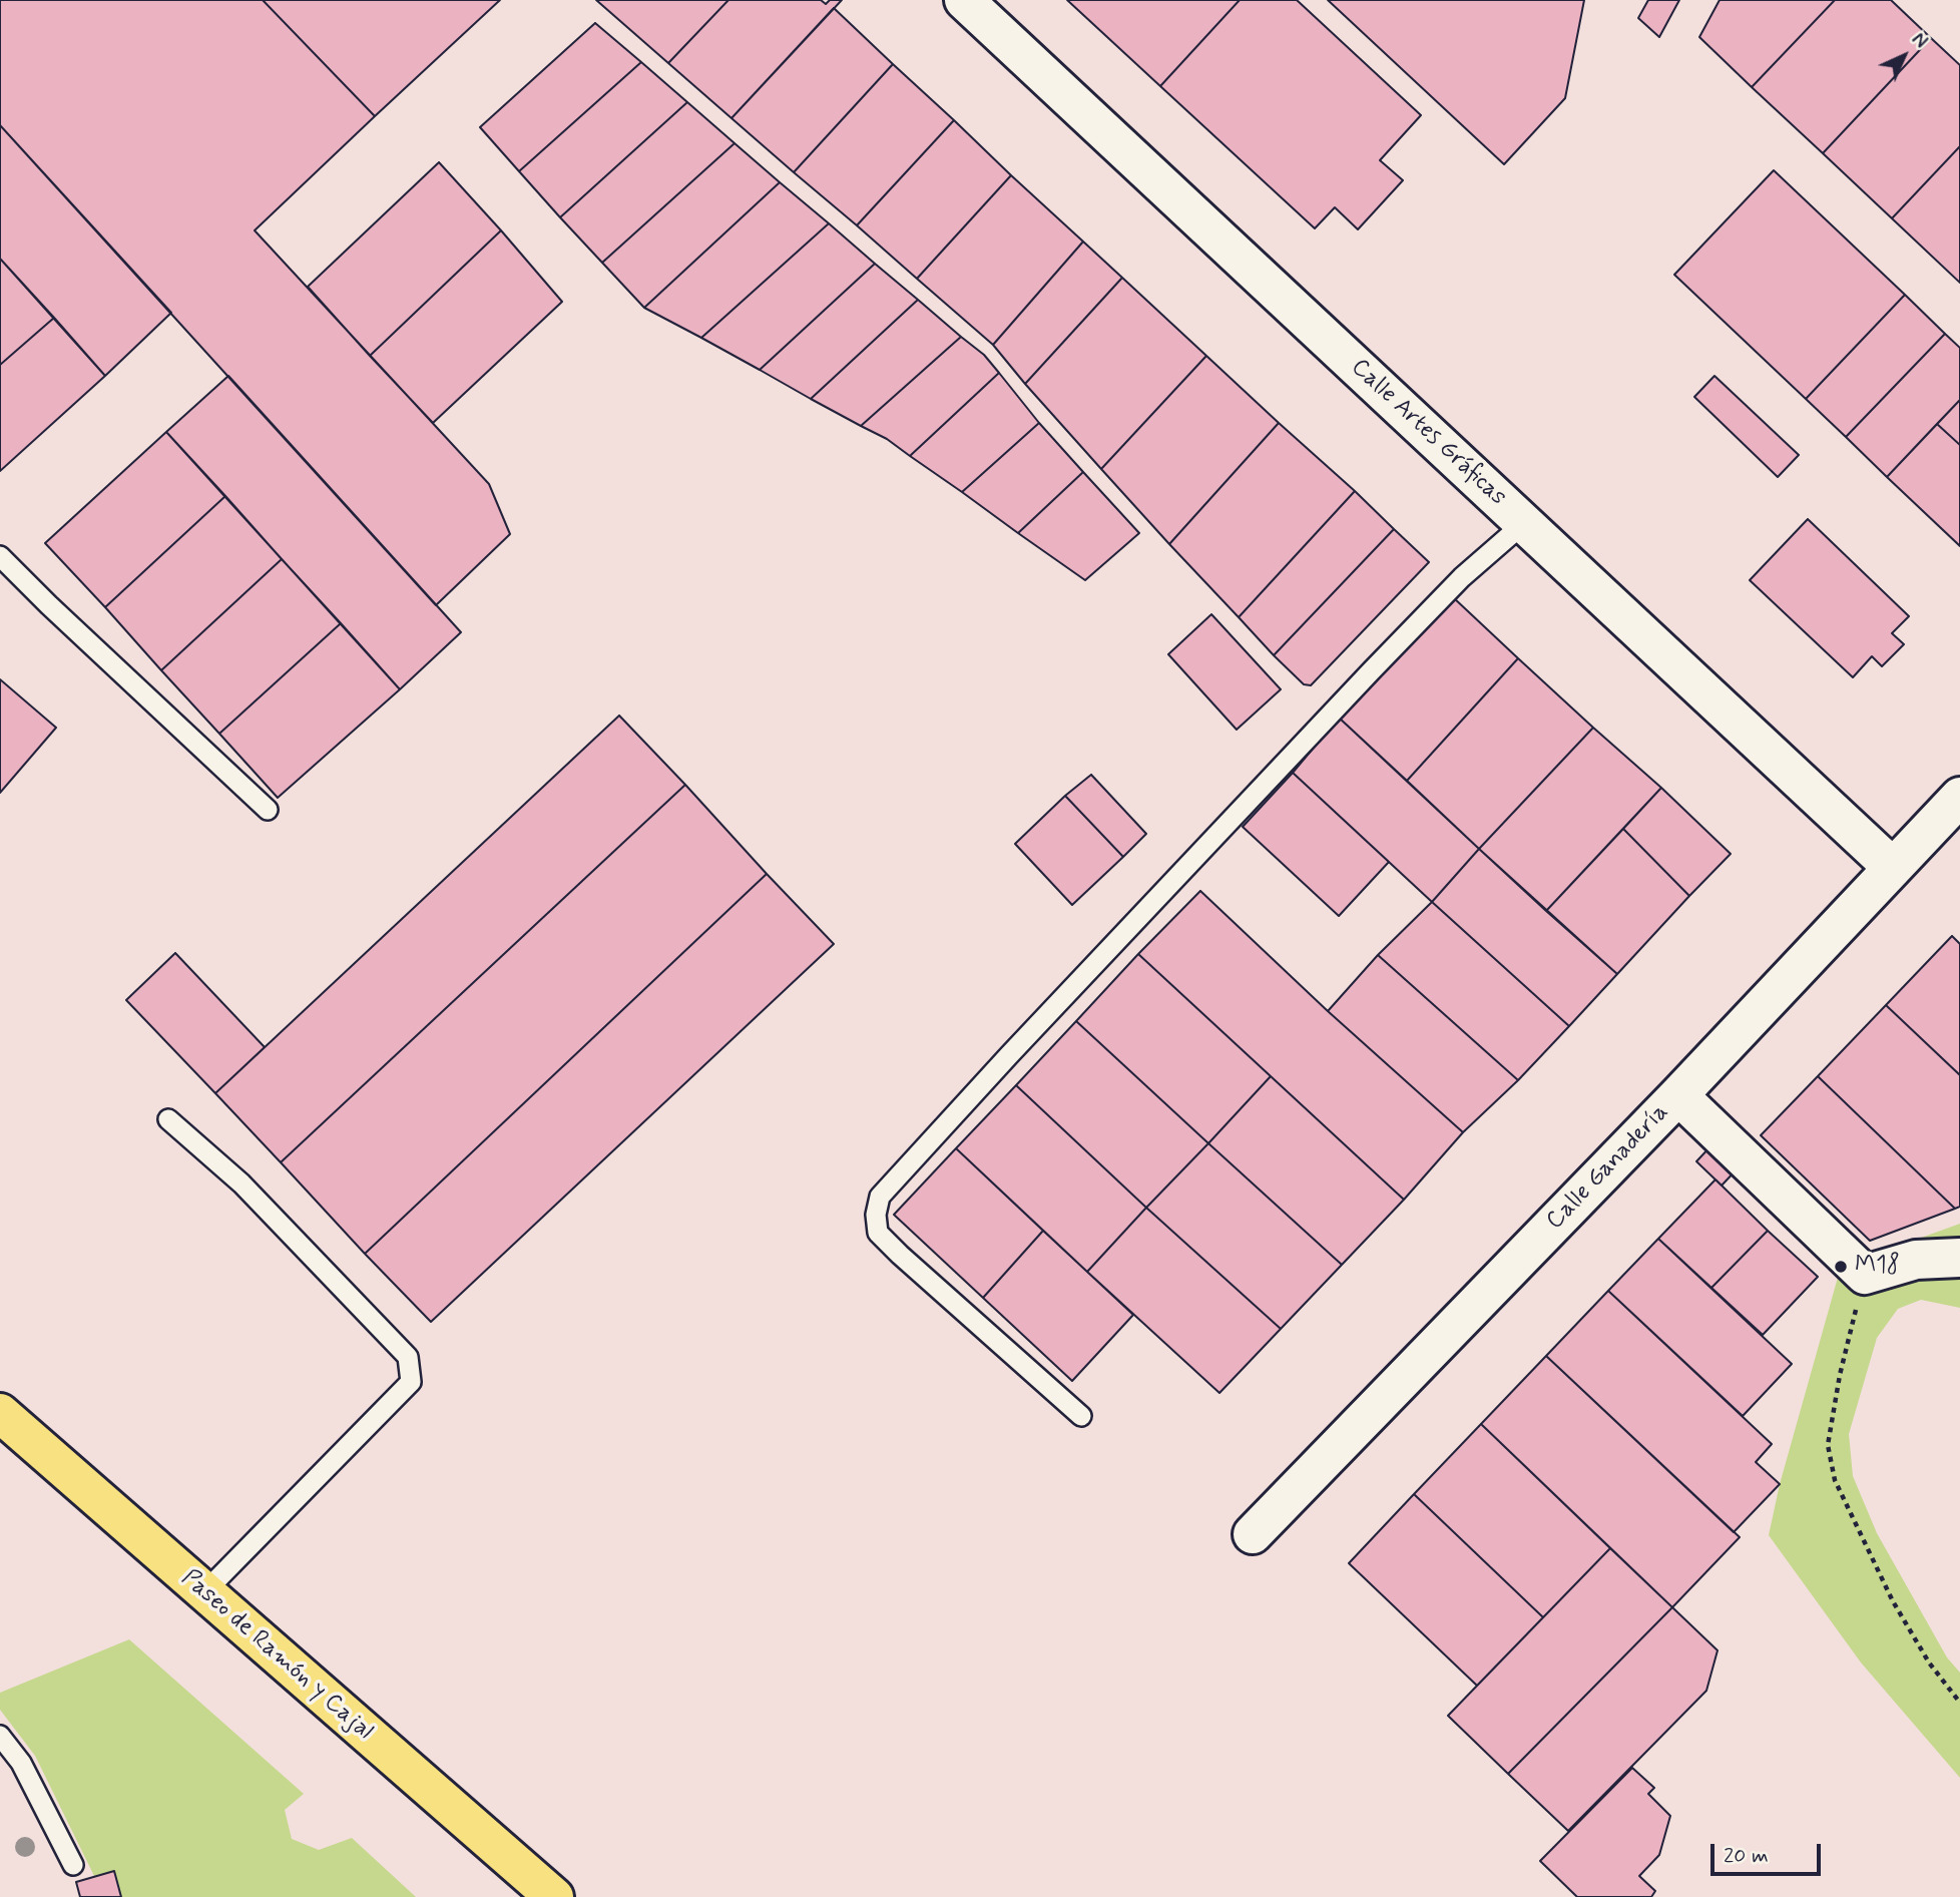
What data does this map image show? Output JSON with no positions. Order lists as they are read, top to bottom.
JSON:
{
  "streets": {
    "main road": ["Paseo de Ramón y Cajal"],
    "street": ["Calle Artes Gráficas", "Calle Ganadería"]
  },
  "crossings": [
    ["Calle Artes Gráficas", "Calle Ganadería"]
  ],
  "places": ["M18"],
  "scale_bar": "20 m",
  "north": "top right"
}
